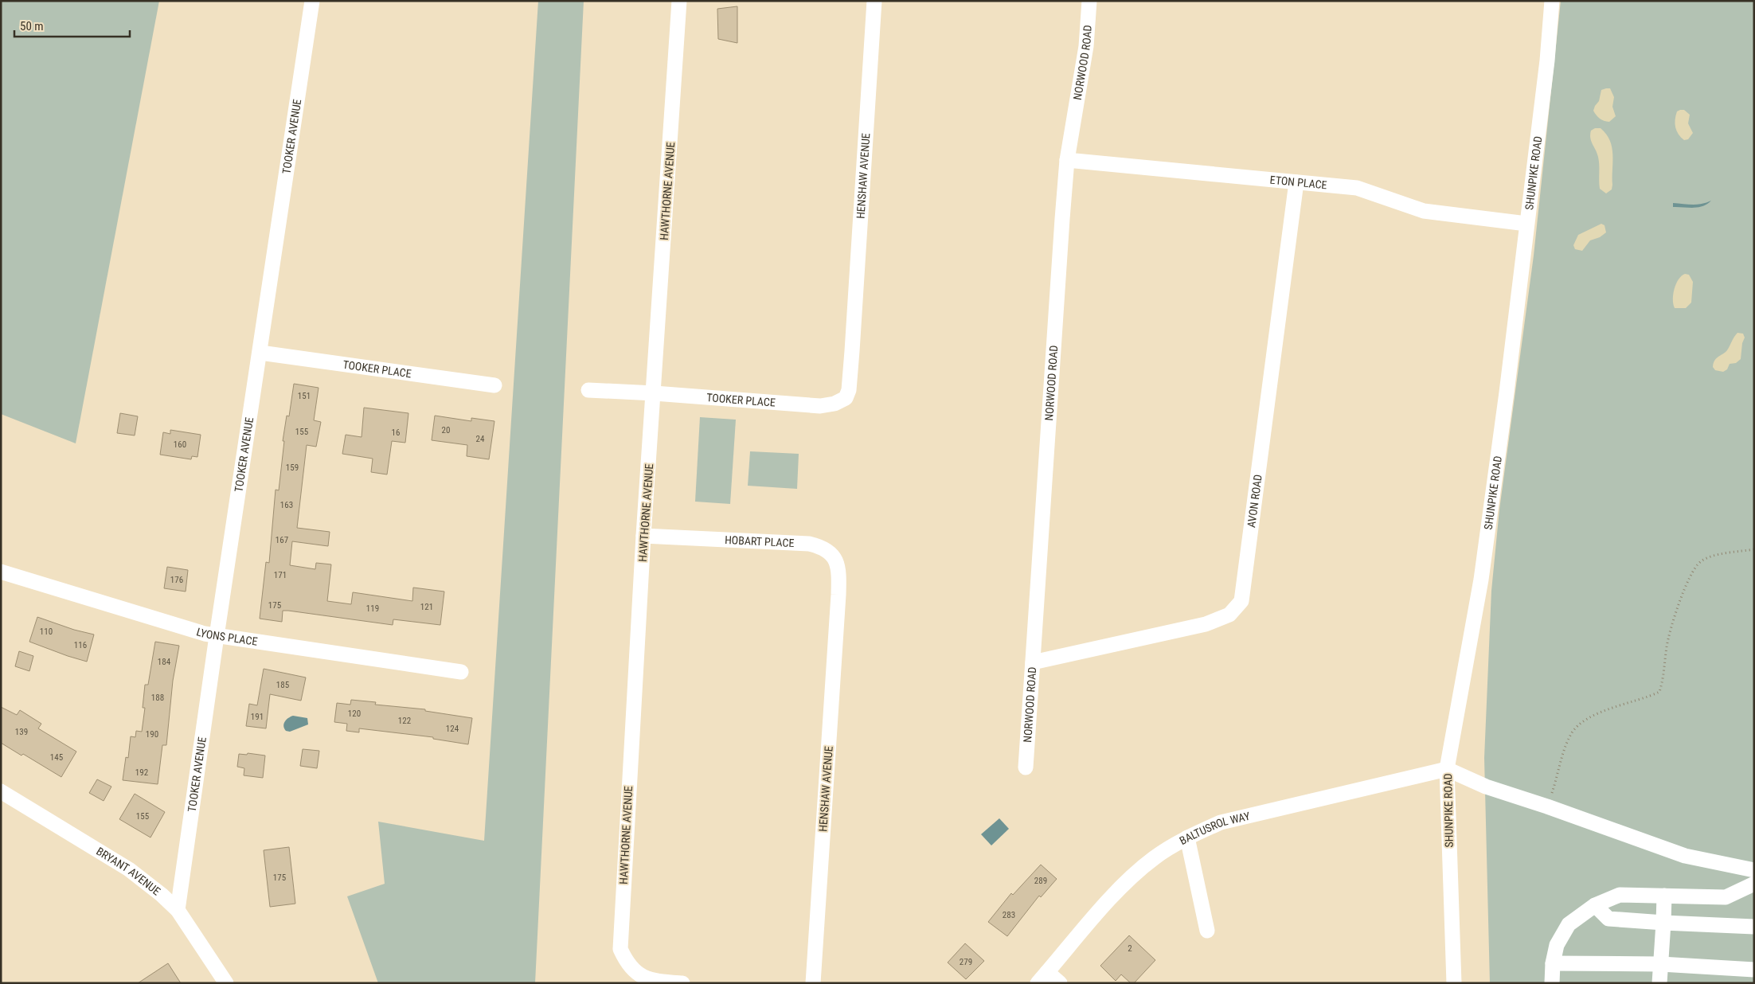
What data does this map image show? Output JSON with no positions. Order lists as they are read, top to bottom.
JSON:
{
  "streets": {
    "street": [
      "NORWOOD ROAD",
      "TOOKER AVENUE",
      "SHUNPIKE ROAD",
      "HENSHAW AVENUE",
      "ETON PLACE",
      "HAWTHORNE AVENUE",
      "TOOKER PLACE",
      "AVON ROAD",
      "HOBART PLACE",
      "LYONS PLACE",
      "BALTUSROL WAY",
      "BRYANT AVENUE"
    ]
  },
  "crossings": [
    ["NORWOOD ROAD", "ETON PLACE"],
    ["NORWOOD ROAD", "AVON ROAD"],
    ["TOOKER AVENUE", "TOOKER PLACE"],
    ["TOOKER AVENUE", "LYONS PLACE"],
    ["TOOKER AVENUE", "BRYANT AVENUE"],
    ["SHUNPIKE ROAD", "ETON PLACE"],
    ["SHUNPIKE ROAD", "BALTUSROL WAY"],
    ["HENSHAW AVENUE", "TOOKER PLACE"],
    ["HENSHAW AVENUE", "HOBART PLACE"],
    ["ETON PLACE", "AVON ROAD"],
    ["HAWTHORNE AVENUE", "TOOKER PLACE"],
    ["HAWTHORNE AVENUE", "HOBART PLACE"]
  ],
  "house_numbers": [
    "151",
    "20",
    "155",
    "16",
    "24",
    "160",
    "159",
    "163",
    "167",
    "171",
    "176",
    "175",
    "121",
    "119",
    "110",
    "116",
    "184",
    "185",
    "188",
    "120",
    "191",
    "122",
    "124",
    "139",
    "190",
    "145",
    "192",
    "155",
    "175",
    "289",
    "283",
    "2",
    "279"
  ],
  "scale_bar": "50 m"
}
